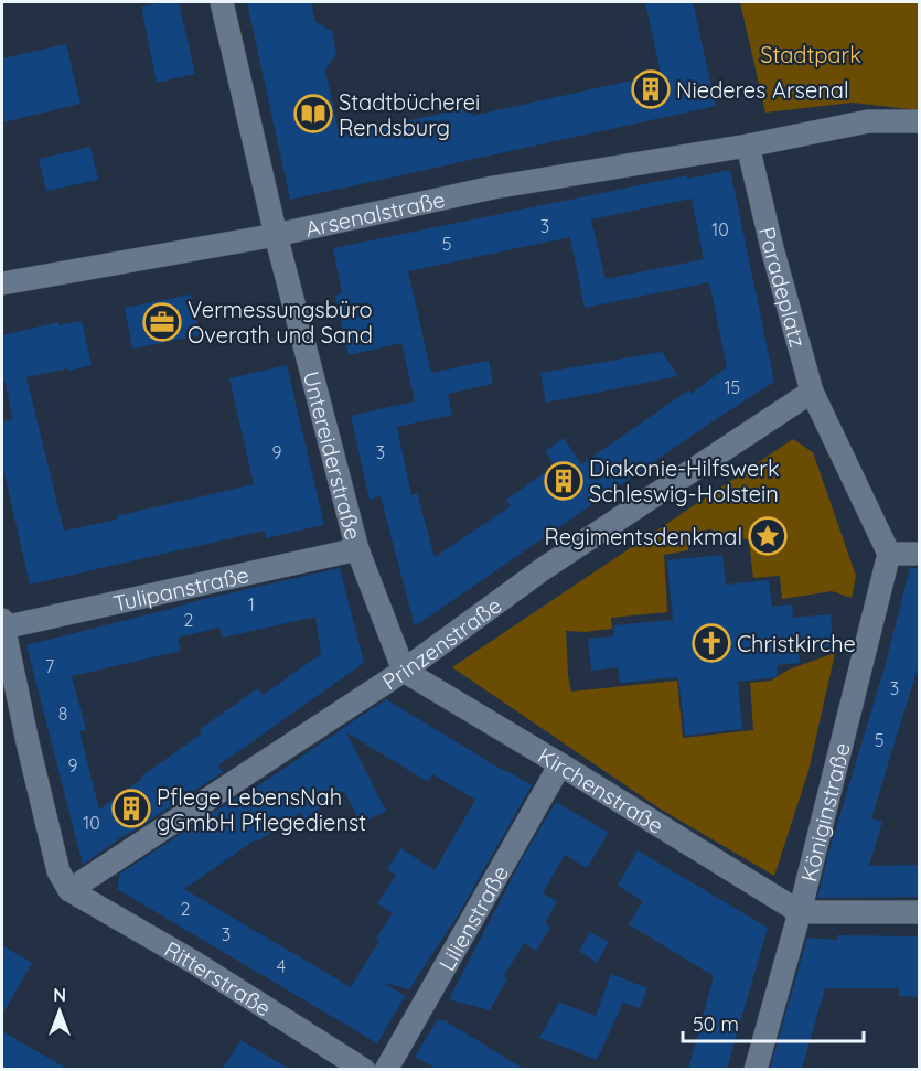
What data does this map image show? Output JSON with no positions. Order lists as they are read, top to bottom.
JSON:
{
  "streets": {
    "street": [
      "Arsenalstraße",
      "Paradeplatz",
      "Untereiderstraße",
      "Tulipanstraße",
      "Prinzenstraße",
      "Kirchenstraße",
      "Königinstraße",
      "Lilienstraße",
      "Ritterstraße"
    ]
  },
  "crossings": [
    ["Arsenalstraße", "Paradeplatz"],
    ["Arsenalstraße", "Untereiderstraße"],
    ["Paradeplatz", "Prinzenstraße"],
    ["Paradeplatz", "Königinstraße"],
    ["Untereiderstraße", "Tulipanstraße"],
    ["Untereiderstraße", "Prinzenstraße"],
    ["Untereiderstraße", "Kirchenstraße"],
    ["Prinzenstraße", "Kirchenstraße"],
    ["Prinzenstraße", "Ritterstraße"],
    ["Kirchenstraße", "Königinstraße"],
    ["Kirchenstraße", "Lilienstraße"]
  ],
  "parks": ["Stadtpark"],
  "places": {
    "building": ["Niederes Arsenal", "Diakonie-Hilfswerk Schleswig-Holstein", "Pflege LebensNah gGmbH Pflegedienst"],
    "library": ["Stadtbücherei Rendsburg"],
    "office": ["Vermessungsbüro Overath und Sand"],
    "place": ["Regimentsdenkmal"],
    "church": ["Christkirche"]
  },
  "house_numbers": [
    "3",
    "10",
    "5",
    "15",
    "9",
    "3",
    "1",
    "2",
    "7",
    "3",
    "8",
    "5",
    "9",
    "10",
    "2",
    "3",
    "4"
  ],
  "scale_bar": "50 m",
  "north": "top"
}
